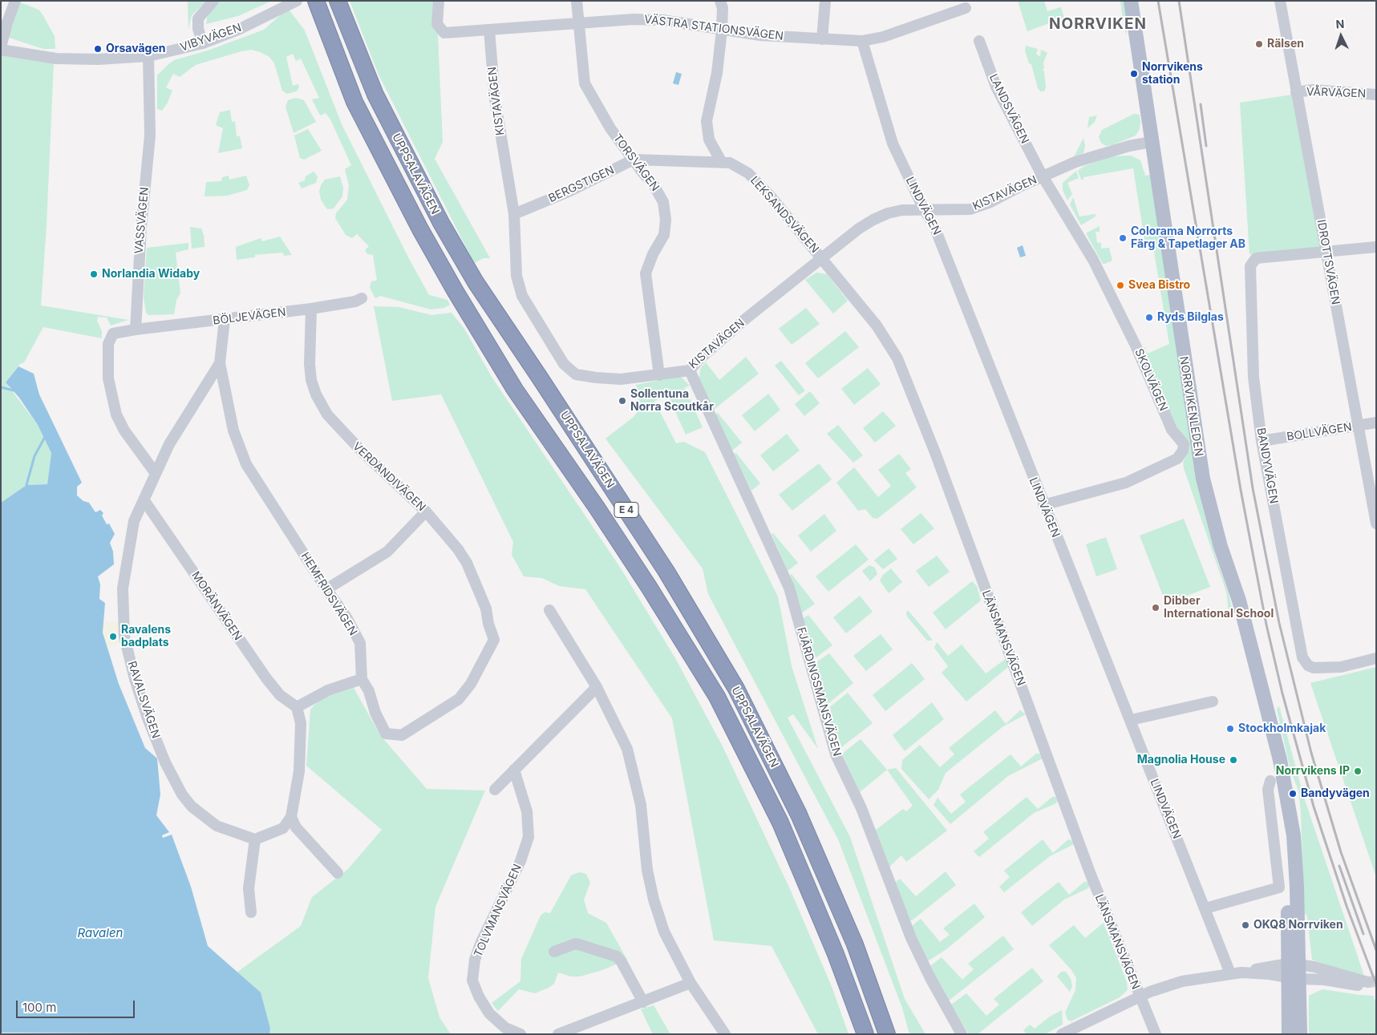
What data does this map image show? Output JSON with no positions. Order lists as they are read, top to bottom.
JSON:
{
  "streets": {
    "highway": ["UPPSALAVÄGEN", "E 4"],
    "main road": ["NORRVIKENLEDEN"],
    "street": [
      "VÄSTRA STATIONSVÄGEN",
      "VIBYVÄGEN",
      "VÅRVÄGEN",
      "KISTAVÄGEN",
      "LANDSVÄGEN",
      "TORSVÄGEN",
      "BERGSTIGEN",
      "LINDVÄGEN",
      "LEKSANDSVÄGEN",
      "VASSVÄGEN",
      "IDROTTSVÄGEN",
      "BÖLJEVÄGEN",
      "SKOLVÄGEN",
      "BOLLVÄGEN",
      "BANDYVÄGEN",
      "VERDANDIVÄGEN",
      "HEMFRIDSVÄGEN",
      "MORÄNVÄGEN",
      "LÄNSMANSVÄGEN",
      "FJÄRDINGSMANSVÄGEN",
      "RAVALSVÄGEN",
      "TOLVMANSVÄGEN"
    ]
  },
  "crossings": [
    ["VÄSTRA STATIONSVÄGEN", "KISTAVÄGEN"],
    ["VÄSTRA STATIONSVÄGEN", "TORSVÄGEN"],
    ["VÄSTRA STATIONSVÄGEN", "LINDVÄGEN"],
    ["VIBYVÄGEN", "VASSVÄGEN"],
    ["VÅRVÄGEN", "IDROTTSVÄGEN"],
    ["KISTAVÄGEN", "LANDSVÄGEN"],
    ["KISTAVÄGEN", "TORSVÄGEN"],
    ["KISTAVÄGEN", "BERGSTIGEN"],
    ["KISTAVÄGEN", "LINDVÄGEN"],
    ["KISTAVÄGEN", "LEKSANDSVÄGEN"],
    ["KISTAVÄGEN", "SKOLVÄGEN"],
    ["KISTAVÄGEN", "NORRVIKENLEDEN"],
    ["KISTAVÄGEN", "LÄNSMANSVÄGEN"],
    ["KISTAVÄGEN", "FJÄRDINGSMANSVÄGEN"],
    ["LANDSVÄGEN", "SKOLVÄGEN"],
    ["TORSVÄGEN", "BERGSTIGEN"],
    ["BERGSTIGEN", "LEKSANDSVÄGEN"],
    ["LINDVÄGEN", "SKOLVÄGEN"],
    ["LEKSANDSVÄGEN", "LÄNSMANSVÄGEN"],
    ["VASSVÄGEN", "BÖLJEVÄGEN"],
    ["IDROTTSVÄGEN", "BOLLVÄGEN"],
    ["IDROTTSVÄGEN", "BANDYVÄGEN"],
    ["BÖLJEVÄGEN", "VERDANDIVÄGEN"],
    ["BÖLJEVÄGEN", "RAVALSVÄGEN"],
    ["BOLLVÄGEN", "BANDYVÄGEN"],
    ["VERDANDIVÄGEN", "HEMFRIDSVÄGEN"],
    ["HEMFRIDSVÄGEN", "RAVALSVÄGEN"],
    ["MORÄNVÄGEN", "RAVALSVÄGEN"]
  ],
  "districts": ["NORRVIKEN"],
  "water": ["Ravalen"],
  "places": [
    "Rälsen",
    "Orsavägen",
    "Norrvikens station",
    "Colorama Norrorts Färg & Tapetlager AB",
    "Norlandia Widaby",
    "Svea Bistro",
    "Ryds Bilglas",
    "Sollentuna Norra Scoutkår",
    "Dibber International School",
    "Ravalens badplats",
    "Stockholmkajak",
    "Magnolia House",
    "Norrvikens IP",
    "Bandyvägen",
    "OKQ8 Norrviken"
  ],
  "scale_bar": "100 m",
  "north": "top"
}
